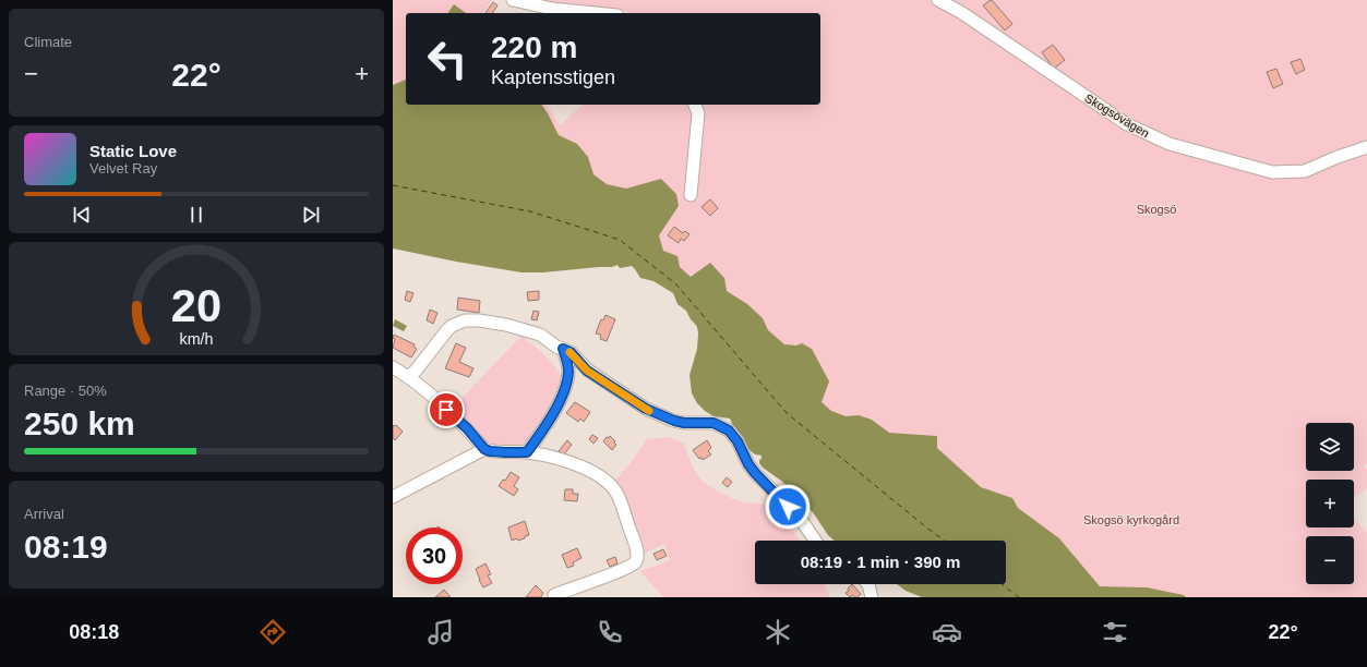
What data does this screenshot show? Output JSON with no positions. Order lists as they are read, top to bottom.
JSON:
{
  "streets": {
    "street": ["Skogsövägen"]
  },
  "parks": ["Skogsö", "Skogsö kyrkogård"],
  "page": {
    "tile": [
      "Climate",
      ["Range · 50%", "250 km"],
      ["Arrival", "08:19"]
    ],
    "turn": ["220 m", "Kaptensstigen"],
    "heat": ["−", "22°", "+"],
    "song": ["Static Love", "Velvet Ray"],
    "map_buttons": ["+", "−"],
    "limit": "30",
    "trip": "08:19 · 1 min · 390 m",
    "tabs": ["08:18", "22°"],
    "gauge": ["20", "km/h"]
  }
}
